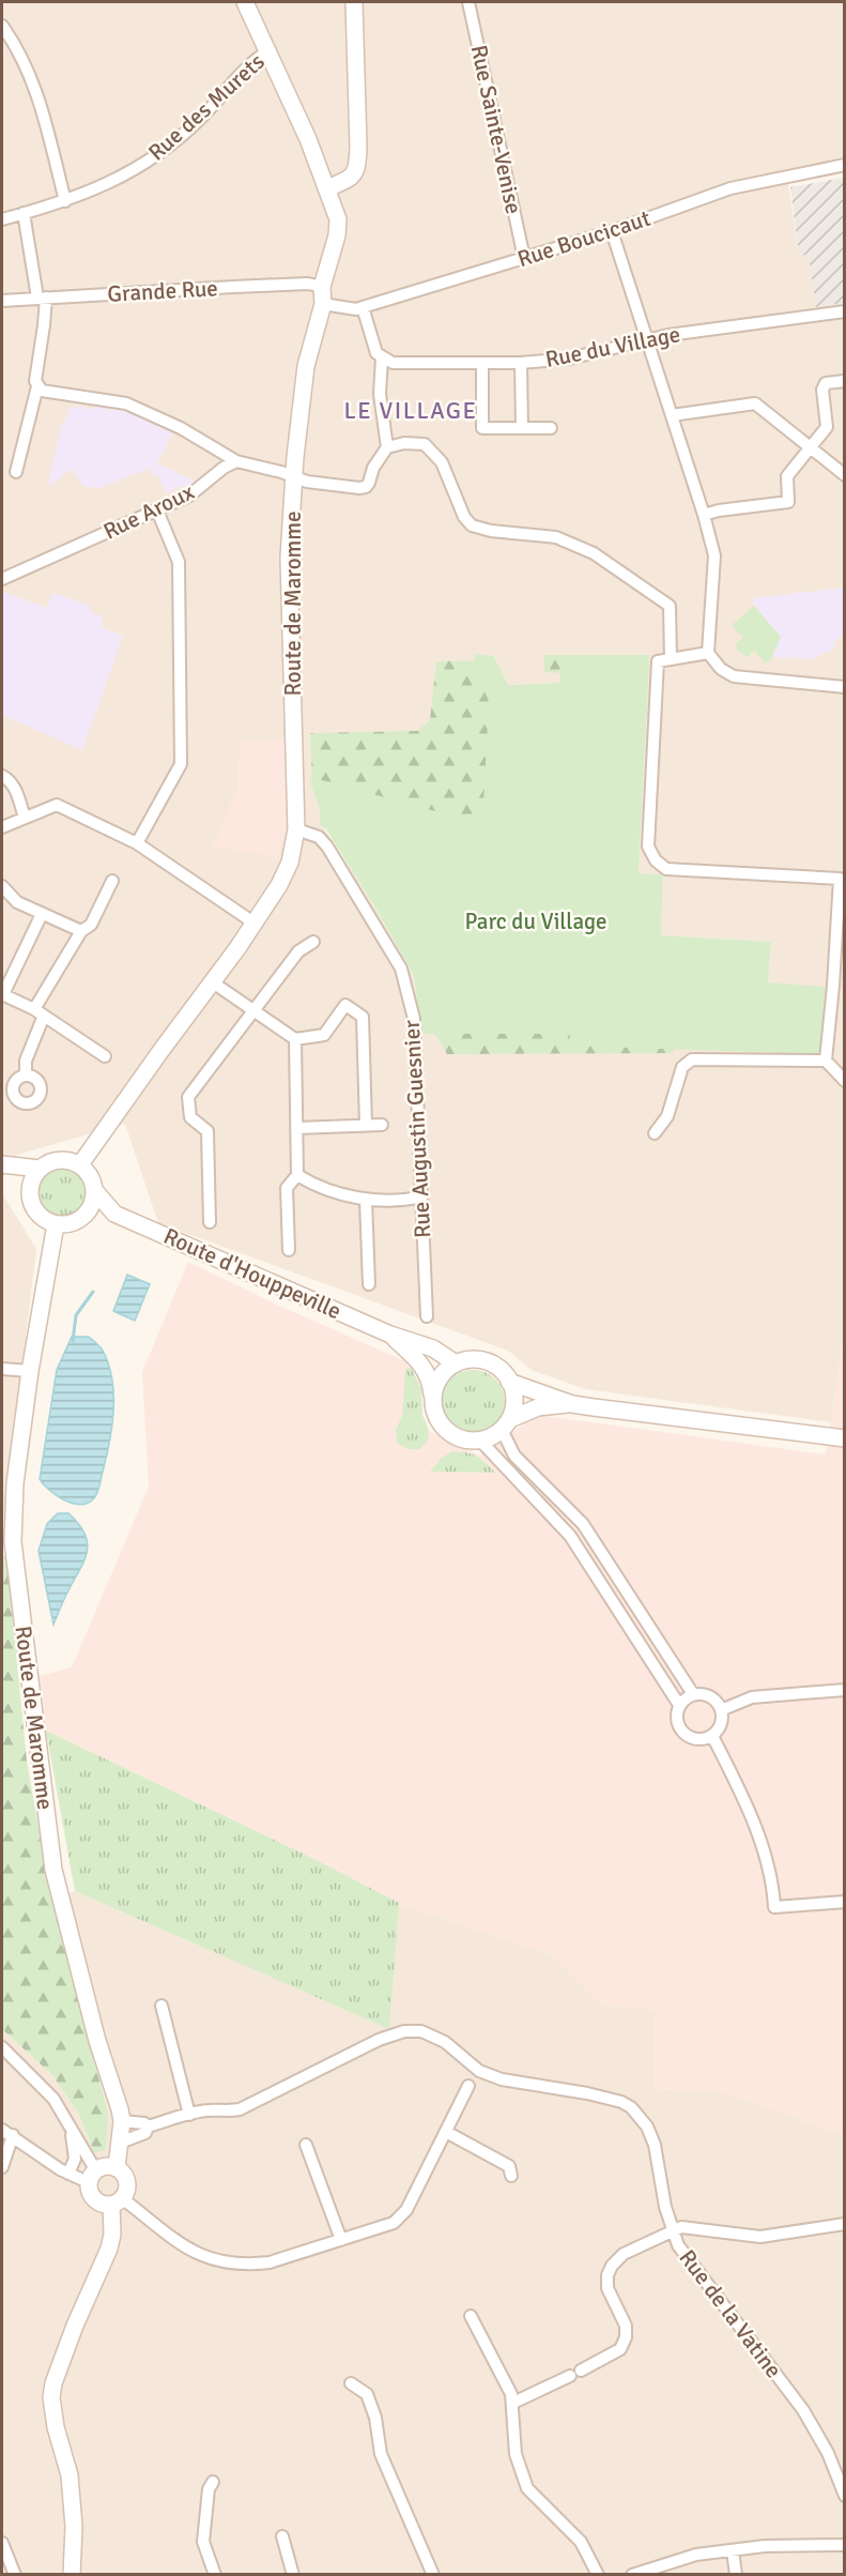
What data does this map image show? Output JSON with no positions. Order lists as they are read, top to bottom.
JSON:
{
  "streets": {
    "street": [
      "Rue des Murets",
      "Rue Sainte-Venise",
      "Rue Boucicaut",
      "Grande Rue",
      "Rue du Village",
      "Rue Aroux",
      "Route de Maromme",
      "Rue Augustin Guesnier",
      "Route d'Houppeville",
      "Rue de la Vatine"
    ]
  },
  "crossings": [
    ["Rue des Murets", "Route de Maromme"],
    ["Rue Sainte-Venise", "Rue Boucicaut"],
    ["Rue Boucicaut", "Route de Maromme"],
    ["Grande Rue", "Route de Maromme"],
    ["Route de Maromme", "Rue Augustin Guesnier"],
    ["Route de Maromme", "Route d'Houppeville"],
    ["Route de Maromme", "Rue de la Vatine"]
  ],
  "districts": ["LE VILLAGE"],
  "parks": ["Parc du Village"]
}
